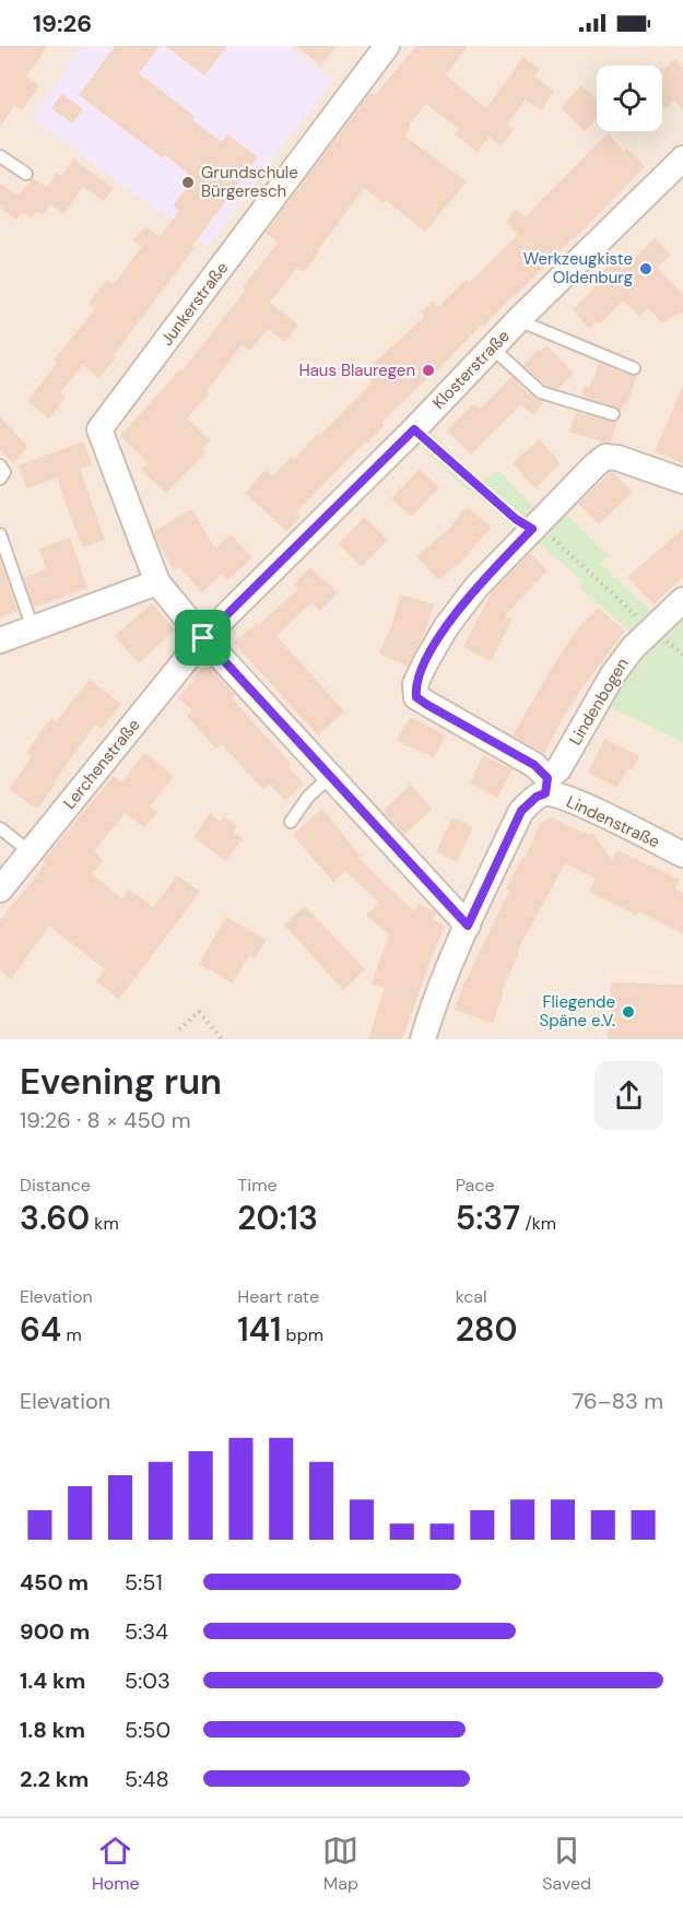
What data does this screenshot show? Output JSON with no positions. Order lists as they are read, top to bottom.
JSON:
{
  "streets": {
    "street": [
      "Junkerstraße",
      "Klosterstraße",
      "Lindenbogen",
      "Lerchenstraße",
      "Lindenstraße"
    ]
  },
  "crossings": [
    ["Klosterstraße", "Lerchenstraße"],
    ["Lindenbogen", "Lindenstraße"]
  ],
  "places": [
    "Grundschule Bürgeresch",
    "Werkzeugkiste Oldenburg",
    "Haus Blauregen",
    "Fliegende Späne e.V."
  ],
  "page": {
    "status": "19:26",
    "heading": ["Evening run", "19:26 · 8 × 450 m"],
    "stats": [
      ["Distance", "3.60 km"],
      ["Time", "20:13"],
      ["Pace", "5:37 /km"],
      ["Elevation", "64 m"],
      ["Heart rate", "141 bpm"],
      ["kcal", "280"]
    ],
    "chart": ["Elevation", "76–83 m"],
    "list": [
      {
        "name": "450 m",
        "note": "5:51"
      },
      {
        "name": "900 m",
        "note": "5:34"
      },
      {
        "name": "1.4 km",
        "note": "5:03"
      },
      {
        "name": "1.8 km",
        "note": "5:50"
      },
      {
        "name": "2.2 km",
        "note": "5:48"
      }
    ],
    "tabs": ["Home", "Map", "Saved"]
  }
}
